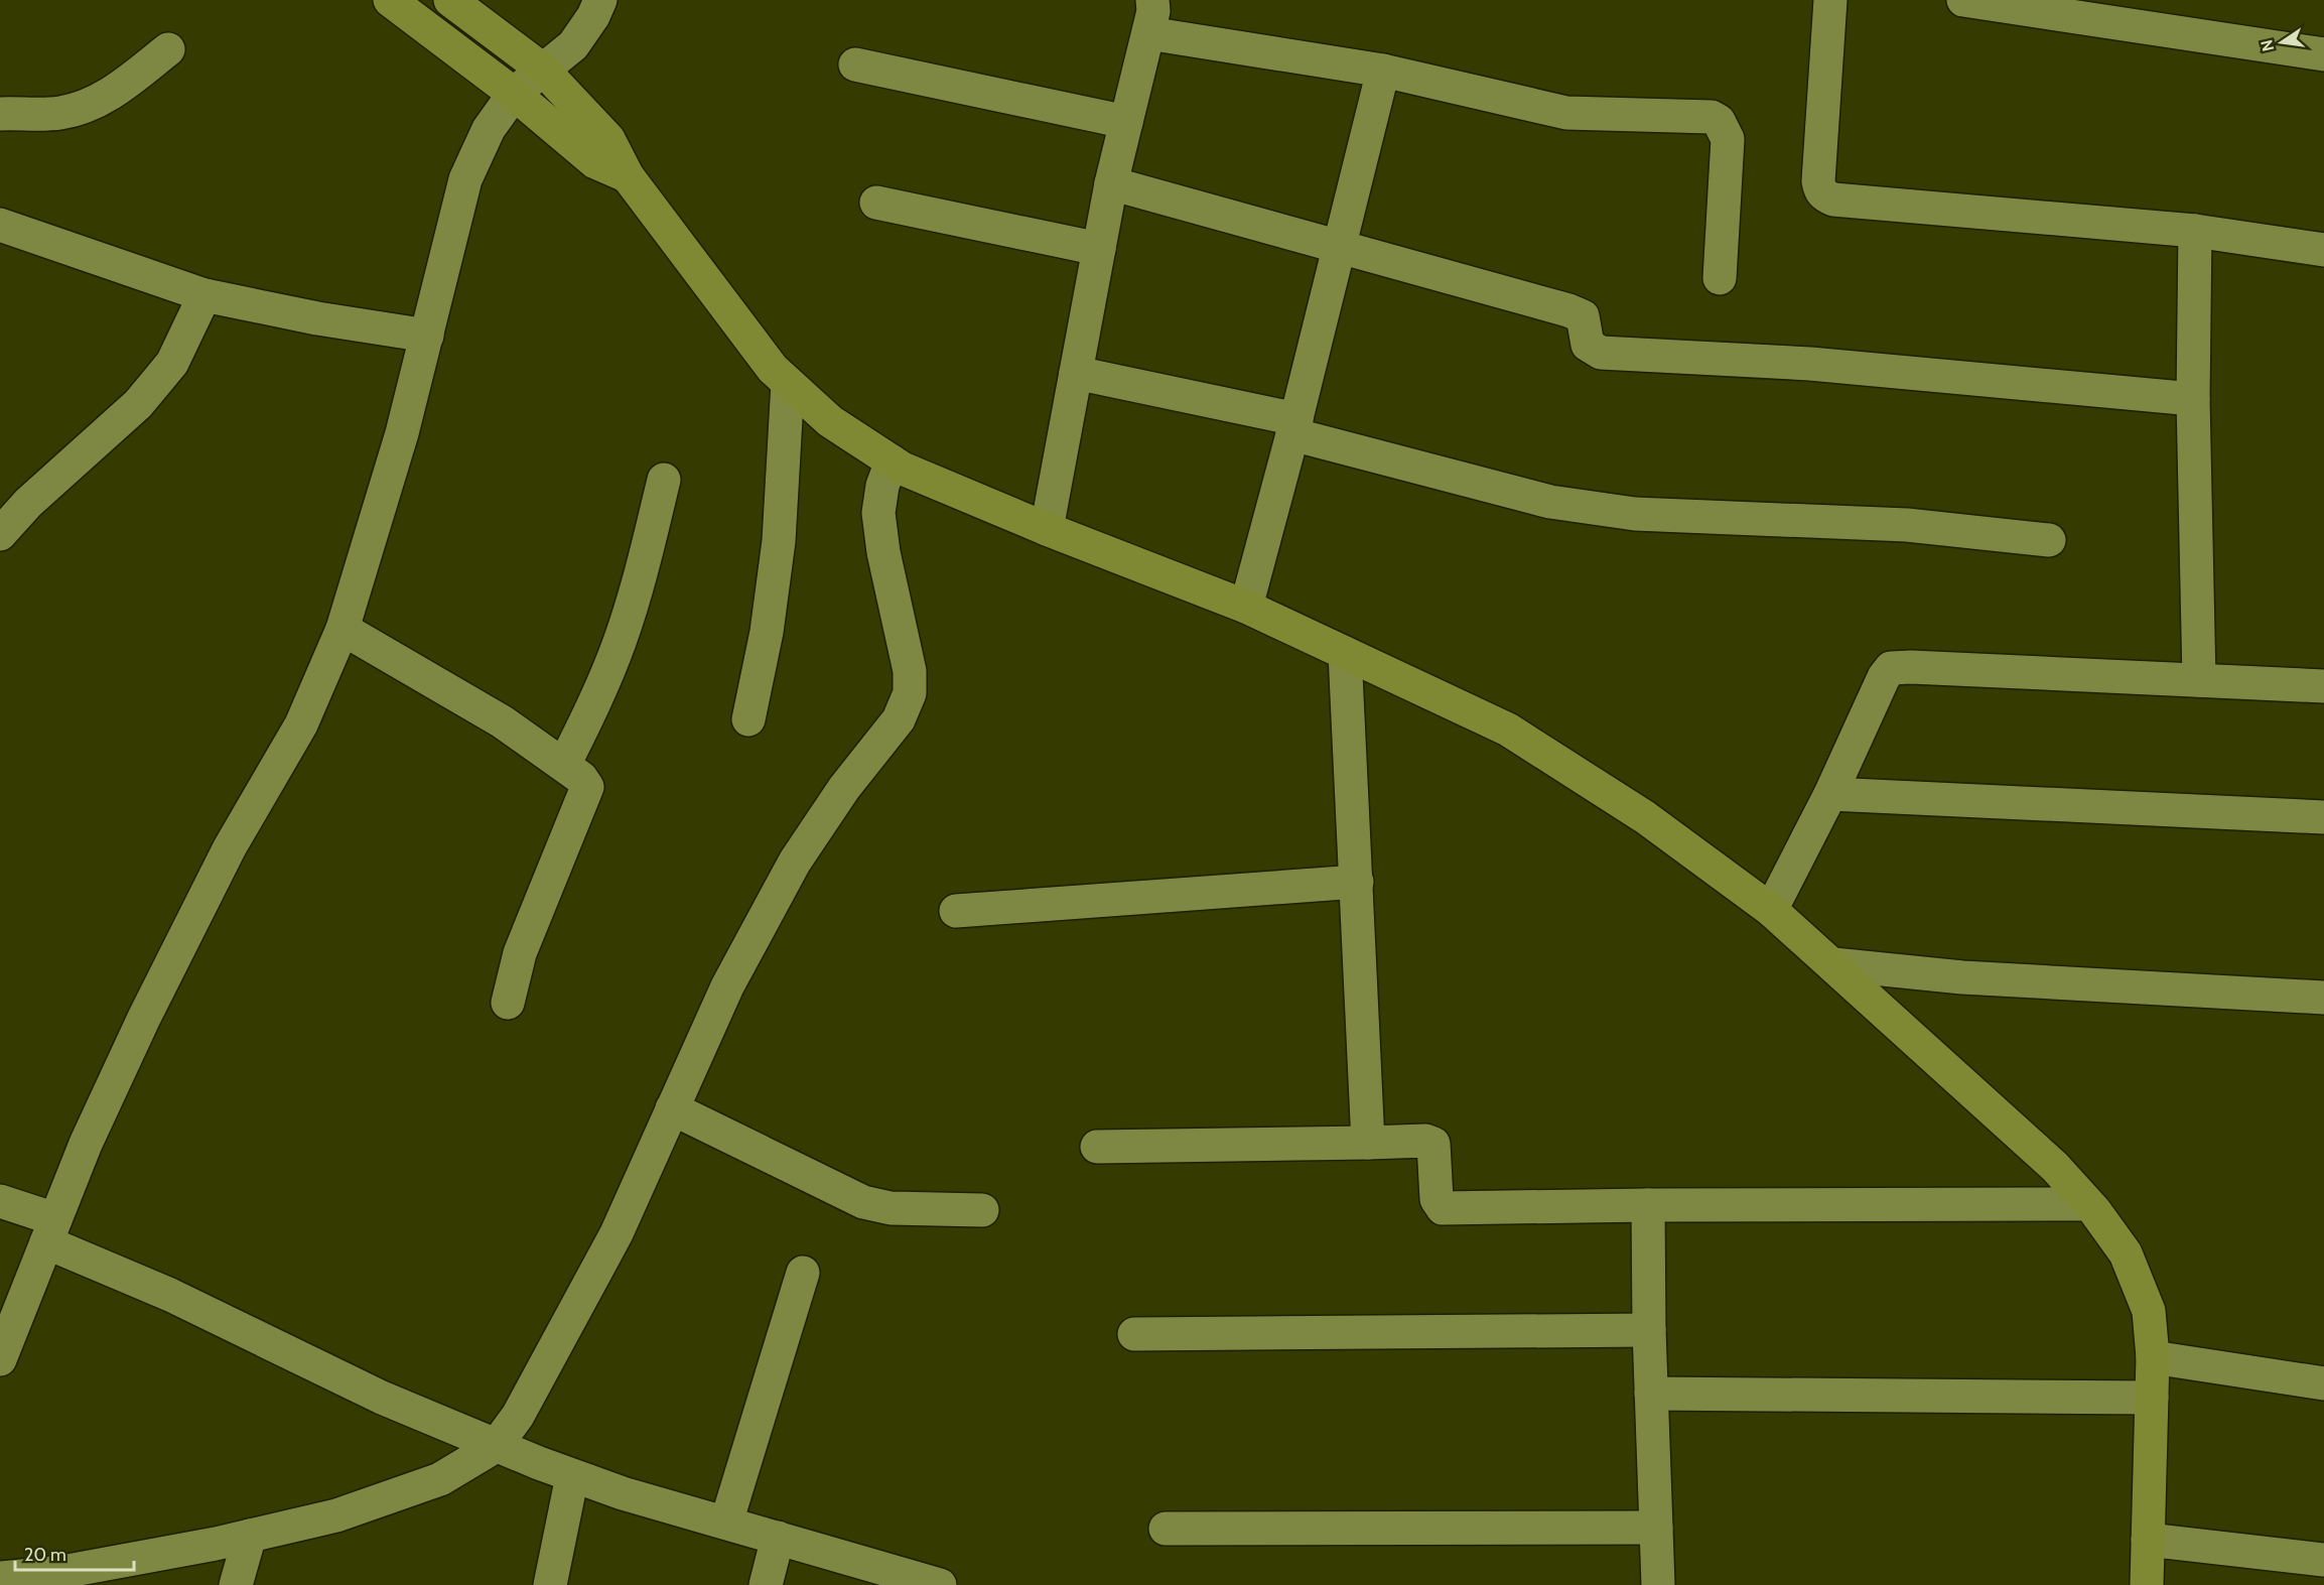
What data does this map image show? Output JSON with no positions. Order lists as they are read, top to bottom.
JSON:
{
  "scale_bar": "20 m",
  "north": "left"
}
